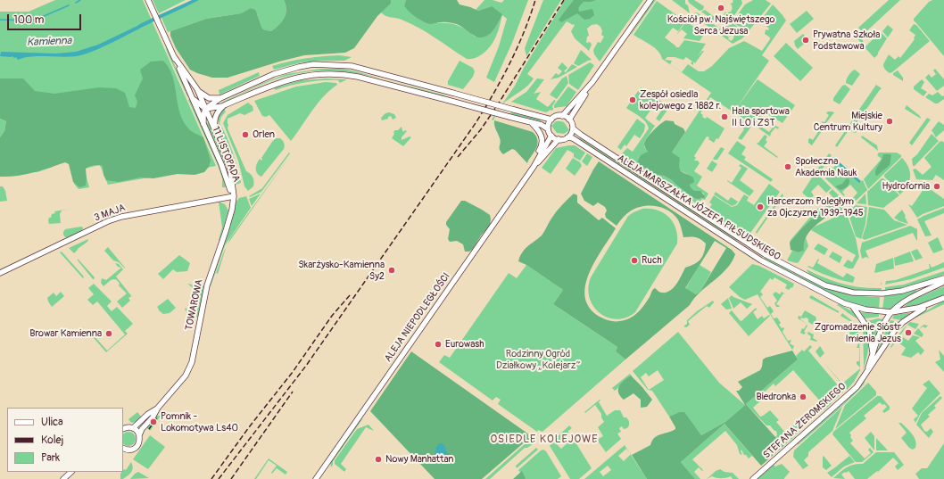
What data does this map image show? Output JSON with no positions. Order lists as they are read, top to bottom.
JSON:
{
  "streets": {
    "street": [
      "11 LISTOPADA",
      "ALEJA MARSZAŁKA JÓZEFA PIŁSUDSKIEGO",
      "3 MAJA",
      "TOWAROWA",
      "ALEJA NIEPODLEGŁOŚCI",
      "STEFANA ŻEROMSKIEGO"
    ]
  },
  "crossings": [
    ["11 LISTOPADA", "3 MAJA"],
    ["11 LISTOPADA", "TOWAROWA"],
    ["ALEJA MARSZAŁKA JÓZEFA PIŁSUDSKIEGO", "ALEJA NIEPODLEGŁOŚCI"],
    ["ALEJA MARSZAŁKA JÓZEFA PIŁSUDSKIEGO", "STEFANA ŻEROMSKIEGO"],
    ["3 MAJA", "TOWAROWA"]
  ],
  "districts": ["OSIEDLE KOLEJOWE"],
  "water": ["Kamienna"],
  "parks": ["Rodzinny Ogród Działkowy „Kolejarz”"],
  "places": [
    "Kościół pw. Najświętszego Serca Jezusa",
    "Prywatna Szkoła Podstawowa",
    "Zespół osiedla kolejowego z 1882 r.",
    "Hala sportowa II LO i ZST",
    "Miejskie Centrum Kultury",
    "Orlen",
    "Społeczna Akademia Nauk",
    "Hydrofornia",
    "Harcerzom Poległym za Ojczyznę 1939-1945",
    "Ruch",
    "Skarżysko-Kamienna Sy2",
    "Zgromadzenie Sióstr Imienia Jezus",
    "Browar Kamienna",
    "Eurowash",
    "Biedronka",
    "Pomnik - Lokomotywa Ls40",
    "Nowy Manhattan"
  ],
  "legend": ["Ulica", "Kolej", "Park"],
  "scale_bar": "100 m"
}
